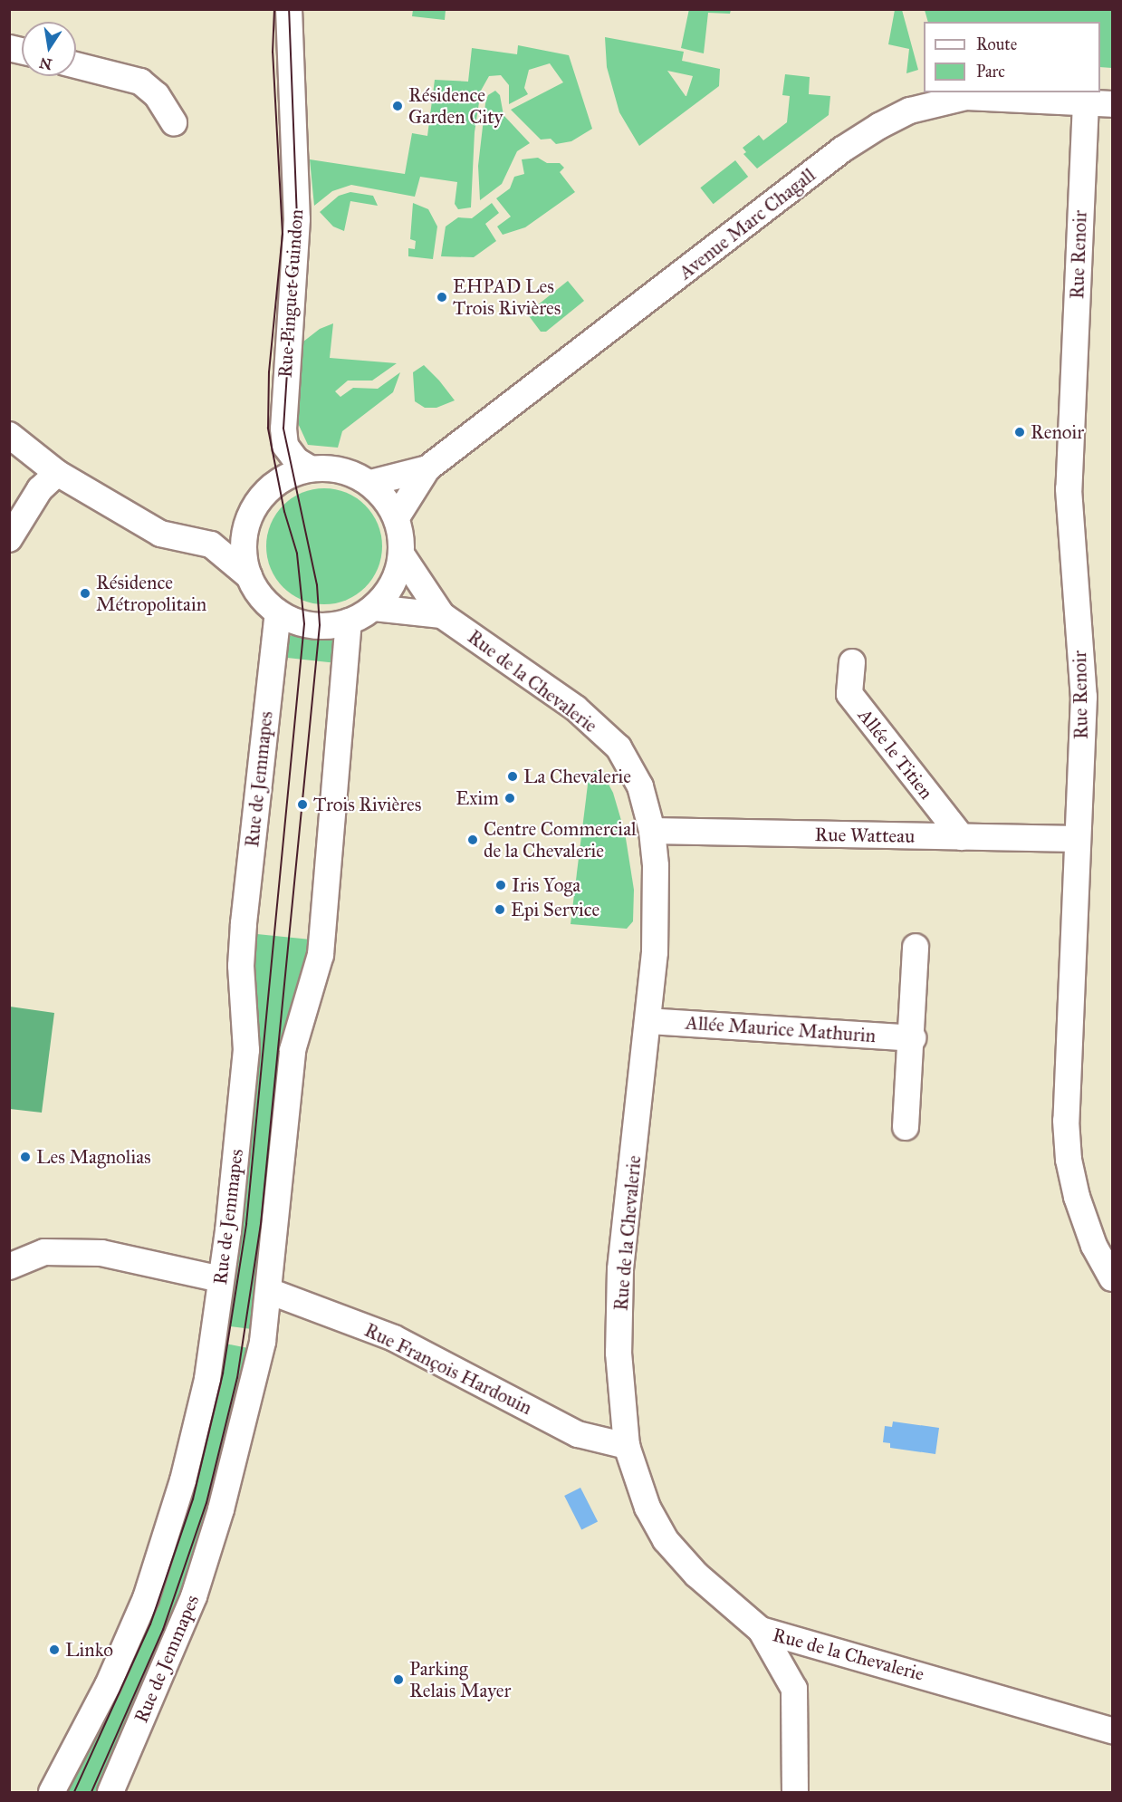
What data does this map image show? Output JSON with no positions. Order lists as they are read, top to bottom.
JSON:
{
  "streets": {
    "street": [
      "Avenue Marc Chagall",
      "Rue Renoir",
      "Rue Pinguet Guindon",
      "Rue de la Chevalerie",
      "Allée le Titien",
      "Rue de Jemmapes",
      "Rue Watteau",
      "Allée Maurice Mathurin",
      "Rue François Hardouin"
    ]
  },
  "crossings": [
    ["Avenue Marc Chagall", "Rue Renoir"],
    ["Avenue Marc Chagall", "Rue Pinguet Guindon"],
    ["Avenue Marc Chagall", "Rue de la Chevalerie"],
    ["Avenue Marc Chagall", "Rue de Jemmapes"],
    ["Rue Renoir", "Rue Watteau"],
    ["Rue Pinguet Guindon", "Rue de la Chevalerie"],
    ["Rue Pinguet Guindon", "Rue de Jemmapes"],
    ["Rue de la Chevalerie", "Rue de Jemmapes"],
    ["Rue de la Chevalerie", "Rue Watteau"],
    ["Rue de la Chevalerie", "Allée Maurice Mathurin"],
    ["Rue de la Chevalerie", "Rue François Hardouin"],
    ["Allée le Titien", "Rue Watteau"],
    ["Rue de Jemmapes", "Rue François Hardouin"]
  ],
  "places": [
    "Résidence Garden City",
    "EHPAD Les Trois Rivières",
    "Renoir",
    "Résidence Métropolitain",
    "La Chevalerie",
    "Exim",
    "Trois Rivières",
    "Centre Commercial de la Chevalerie",
    "Iris Yoga",
    "Epi Service",
    "Les Magnolias",
    "Linko",
    "Parking Relais Mayer"
  ],
  "legend": ["Route", "Parc"],
  "north": "bottom"
}
